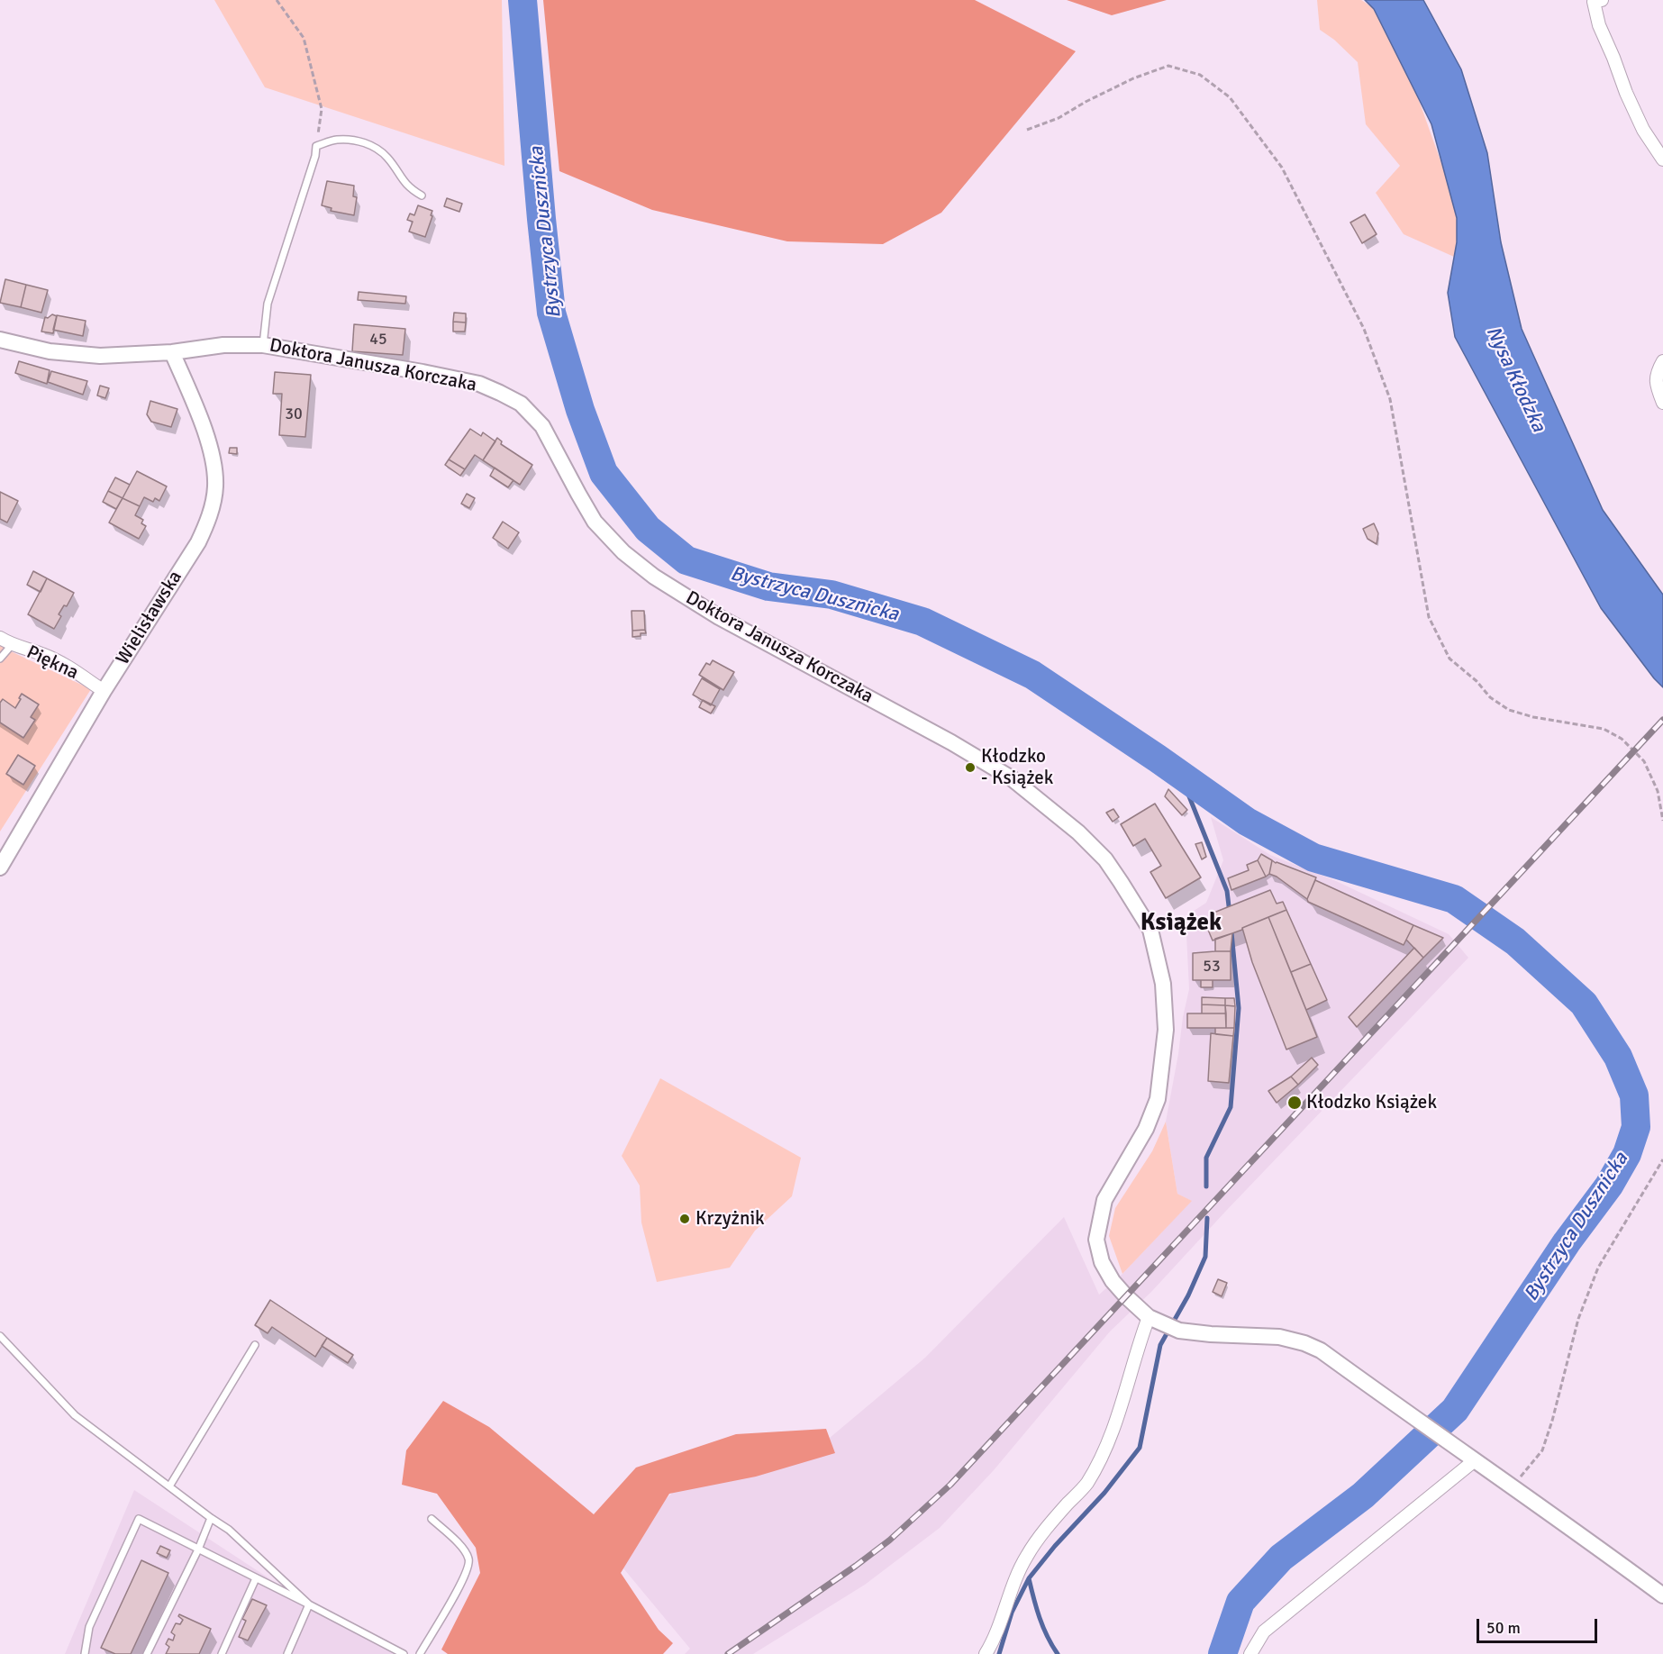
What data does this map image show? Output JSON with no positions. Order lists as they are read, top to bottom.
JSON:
{
  "streets": {
    "street": ["Doktora Janusza Korczaka", "Wielisławska", "Piękna"]
  },
  "crossings": [
    ["Doktora Janusza Korczaka", "Wielisławska"],
    ["Wielisławska", "Piękna"]
  ],
  "districts": ["Książek"],
  "water": ["Bystrzyca Dusznicka", "Nysa Kłodzka"],
  "places": ["Kłodzko - Książek", "Kłodzko Książek", "Krzyżnik"],
  "house_numbers": ["45", "30", "53"],
  "scale_bar": "50 m"
}
